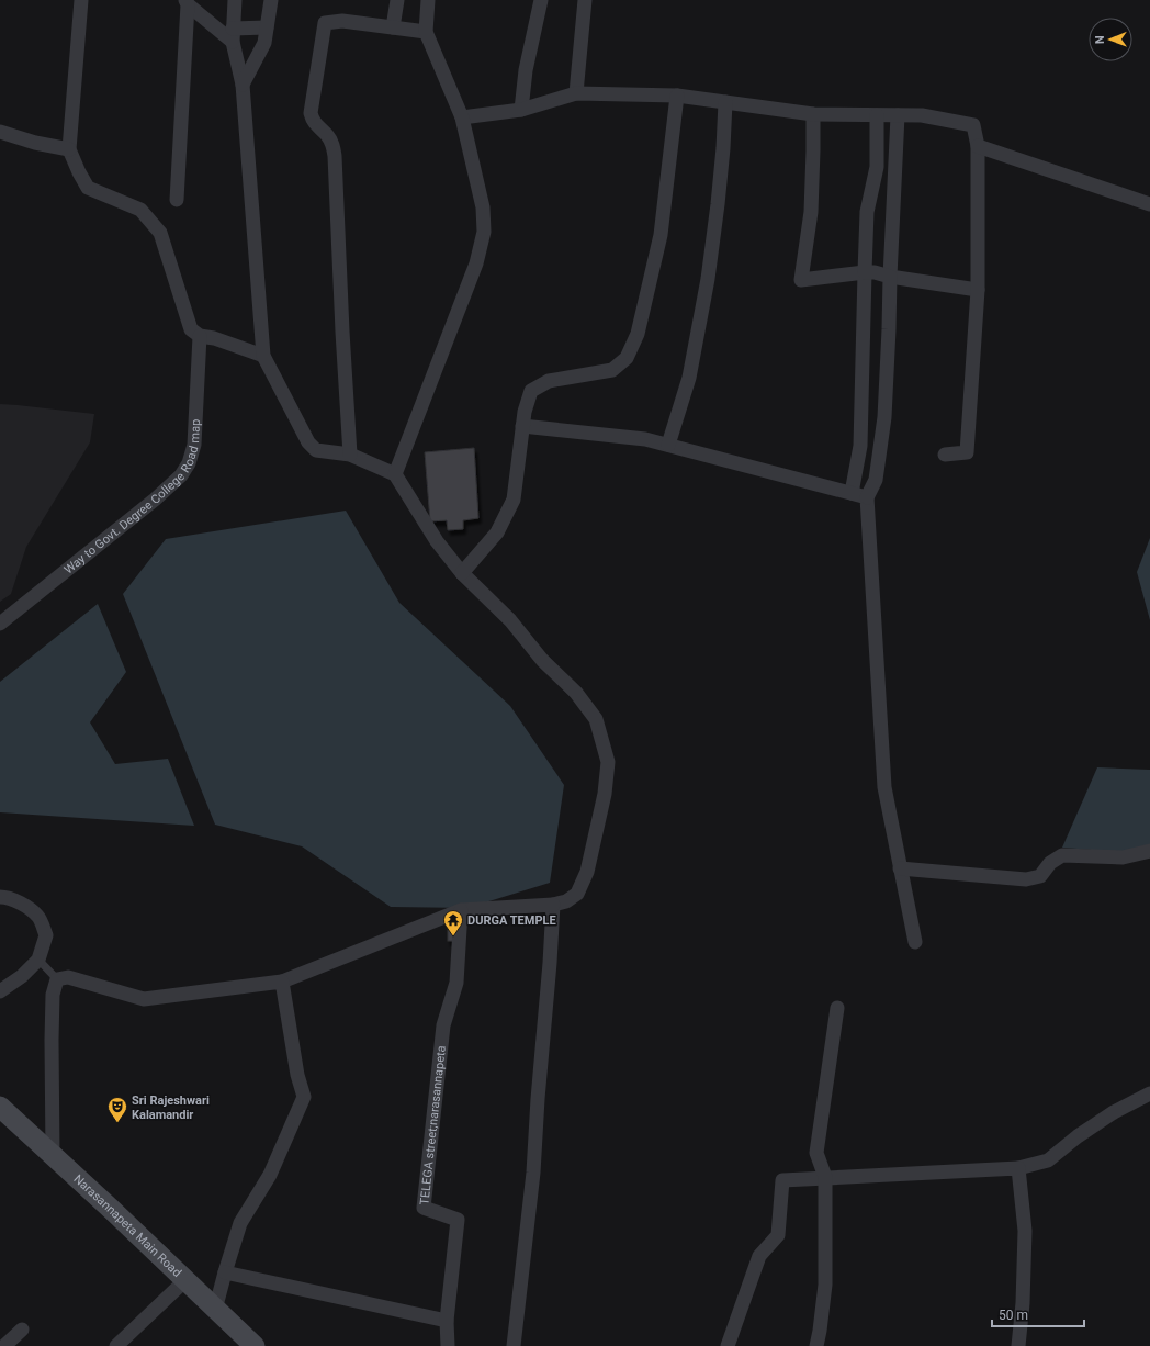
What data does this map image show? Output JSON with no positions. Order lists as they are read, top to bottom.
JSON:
{
  "streets": {
    "main road": ["Narasannapeta Main Road"],
    "street": ["Way to Govt. Degree College Road map", "TELEGA street;narasannapeta"]
  },
  "places": {
    "temple": ["DURGA TEMPLE"],
    "theatre": ["Sri Rajeshwari Kalamandir"]
  },
  "scale_bar": "50 m",
  "north": "left"
}
